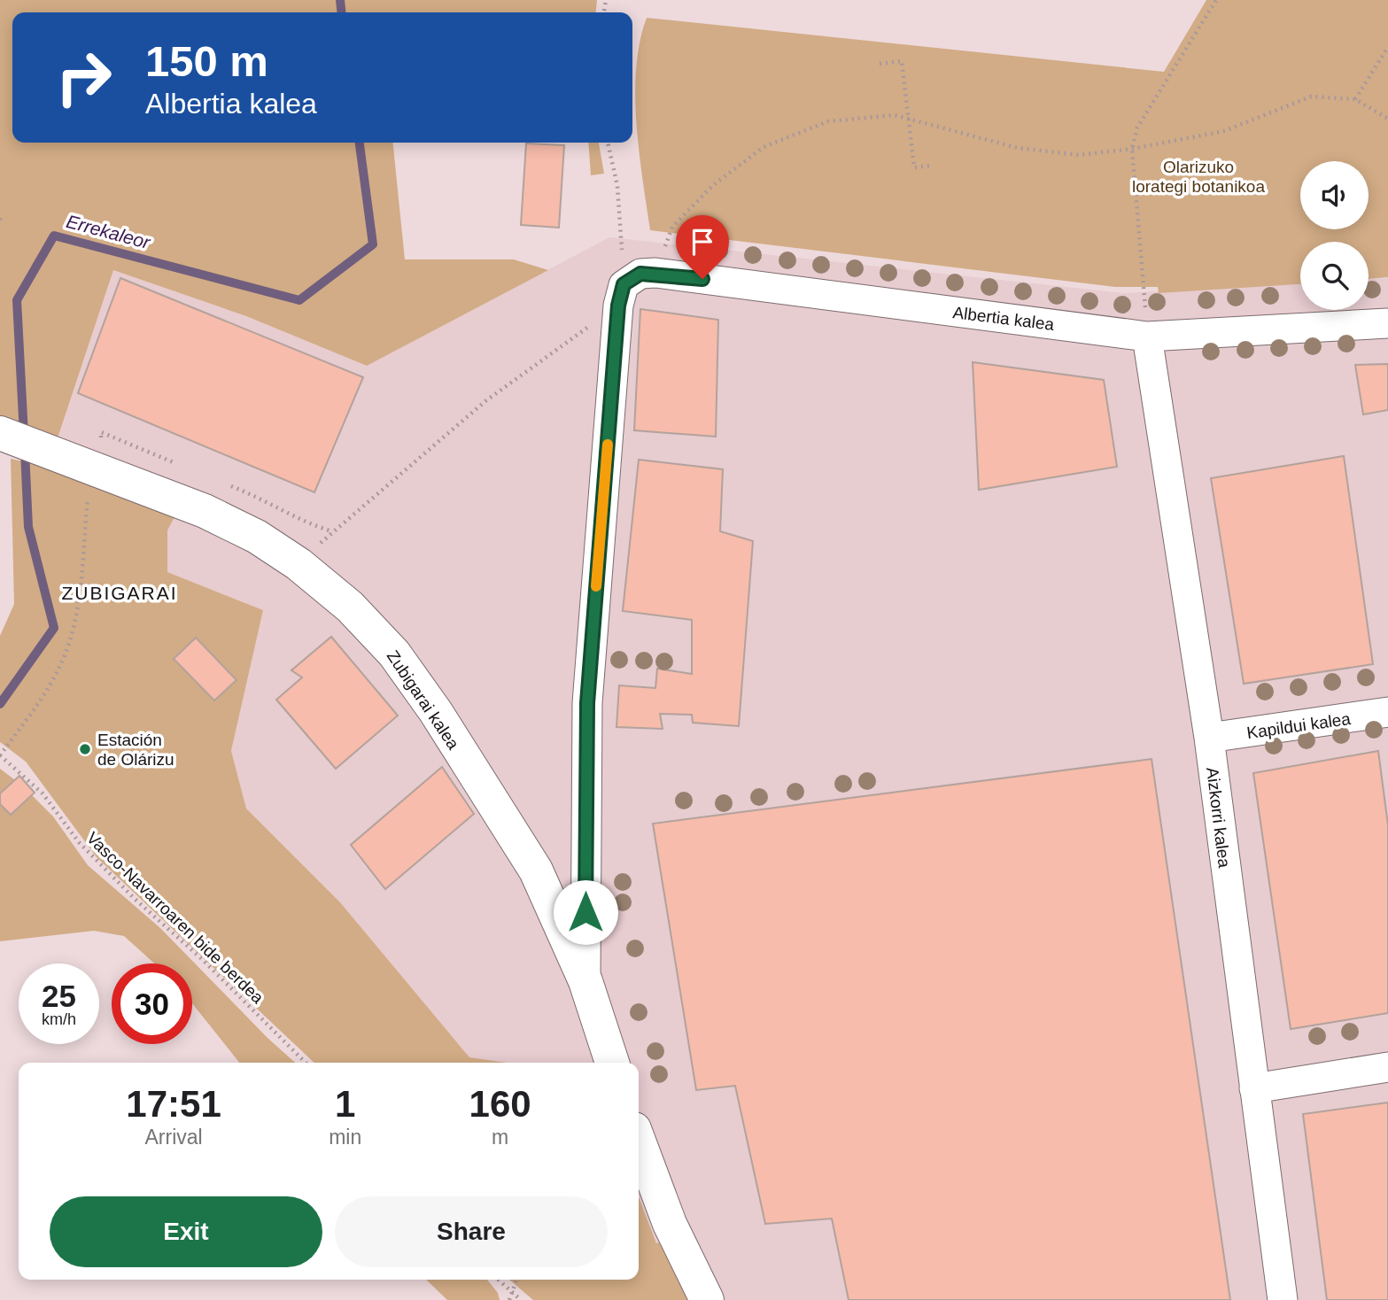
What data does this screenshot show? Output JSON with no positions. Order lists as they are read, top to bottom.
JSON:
{
  "streets": {
    "main road": ["Zubigarai kalea"],
    "street": ["Albertia kalea", "Kapildui kalea", "Aizkorri kalea"],
    "path": ["Vasco-Navarroaren bide berdea"]
  },
  "crossings": [
    ["Albertia kalea", "Aizkorri kalea"],
    ["Kapildui kalea", "Aizkorri kalea"]
  ],
  "districts": ["ZUBIGARAI"],
  "water": ["Errekaleor"],
  "parks": ["Olarizuko lorategi botanikoa"],
  "places": ["Estación de Olárizu"],
  "page": {
    "turn": ["150 m", "Albertia kalea"],
    "speed": "25 km/h",
    "limit": "30",
    "eta": [
      "17:51",
      "Arrival",
      "1",
      "min",
      "160",
      "m"
    ],
    "buttons": ["Exit", "Share"]
  }
}
